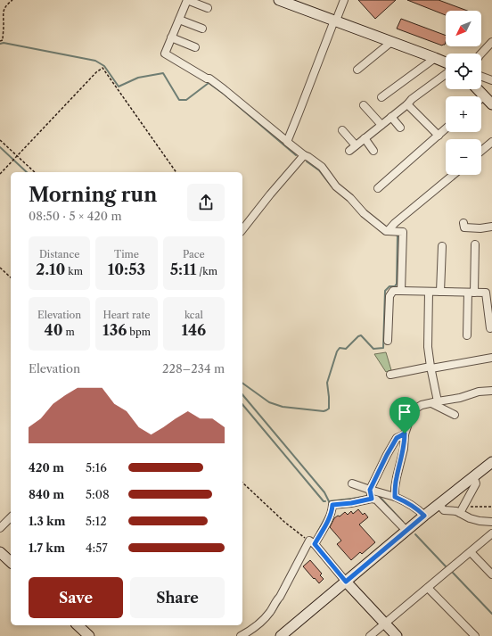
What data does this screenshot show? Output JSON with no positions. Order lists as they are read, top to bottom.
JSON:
{
  "north": "bottom left",
  "page": {
    "map_buttons": ["+", "−"],
    "heading": ["Morning run", "08:50 · 5 × 420 m"],
    "stats": [
      ["Distance", "2.10 km"],
      ["Time", "10:53"],
      ["Pace", "5:11 /km"],
      ["Elevation", "40 m"],
      ["Heart rate", "136 bpm"],
      ["kcal", "146"]
    ],
    "chart": ["Elevation", "228–234 m"],
    "list": [
      {
        "name": "420 m",
        "note": "5:16"
      },
      {
        "name": "840 m",
        "note": "5:08"
      },
      {
        "name": "1.3 km",
        "note": "5:12"
      },
      {
        "name": "1.7 km",
        "note": "4:57"
      }
    ],
    "buttons": ["Save", "Share"]
  }
}
